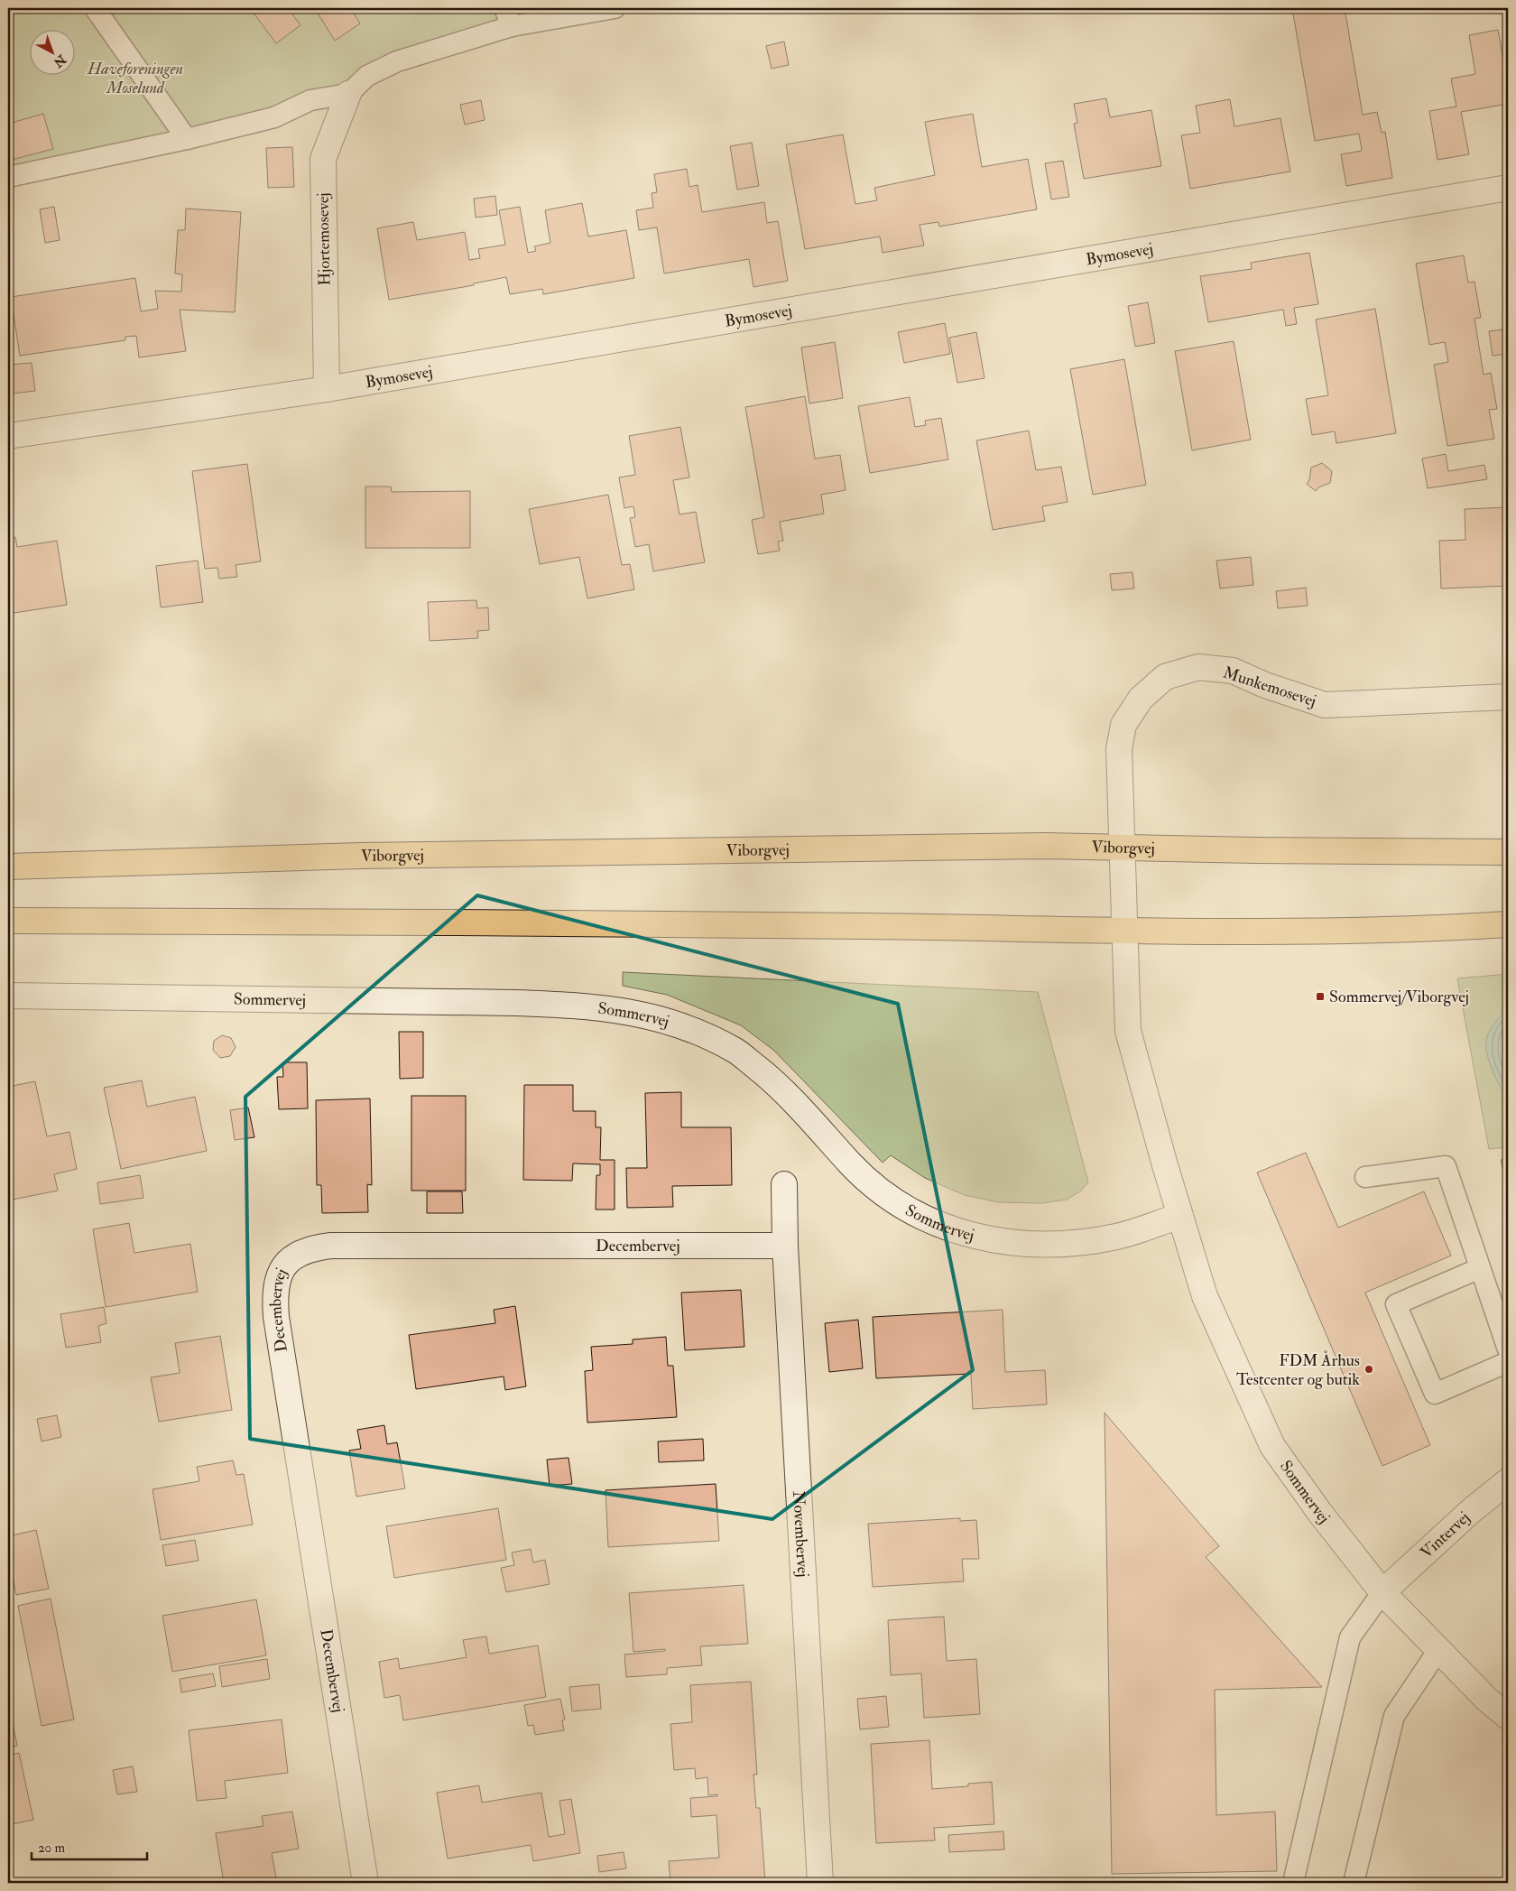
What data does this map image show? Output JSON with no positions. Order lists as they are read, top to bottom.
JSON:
{
  "streets": {
    "main road": ["Viborgvej"],
    "street": [
      "Hjortemosevej",
      "Bymosevej",
      "Munkemosevej",
      "Sommervej",
      "Decembervej",
      "Novembervej",
      "Vintervej"
    ]
  },
  "crossings": [
    ["Hjortemosevej", "Bymosevej"],
    ["Munkemosevej", "Viborgvej"],
    ["Munkemosevej", "Sommervej"],
    ["Sommervej", "Vintervej"],
    ["Decembervej", "Novembervej"]
  ],
  "parks": ["Haveforeningen Moselund"],
  "places": {
    "transit": ["Sommervej/Viborgvej"],
    "other": ["FDM Århus Testcenter og butik"]
  },
  "scale_bar": "20 m",
  "north": "bottom right"
}
